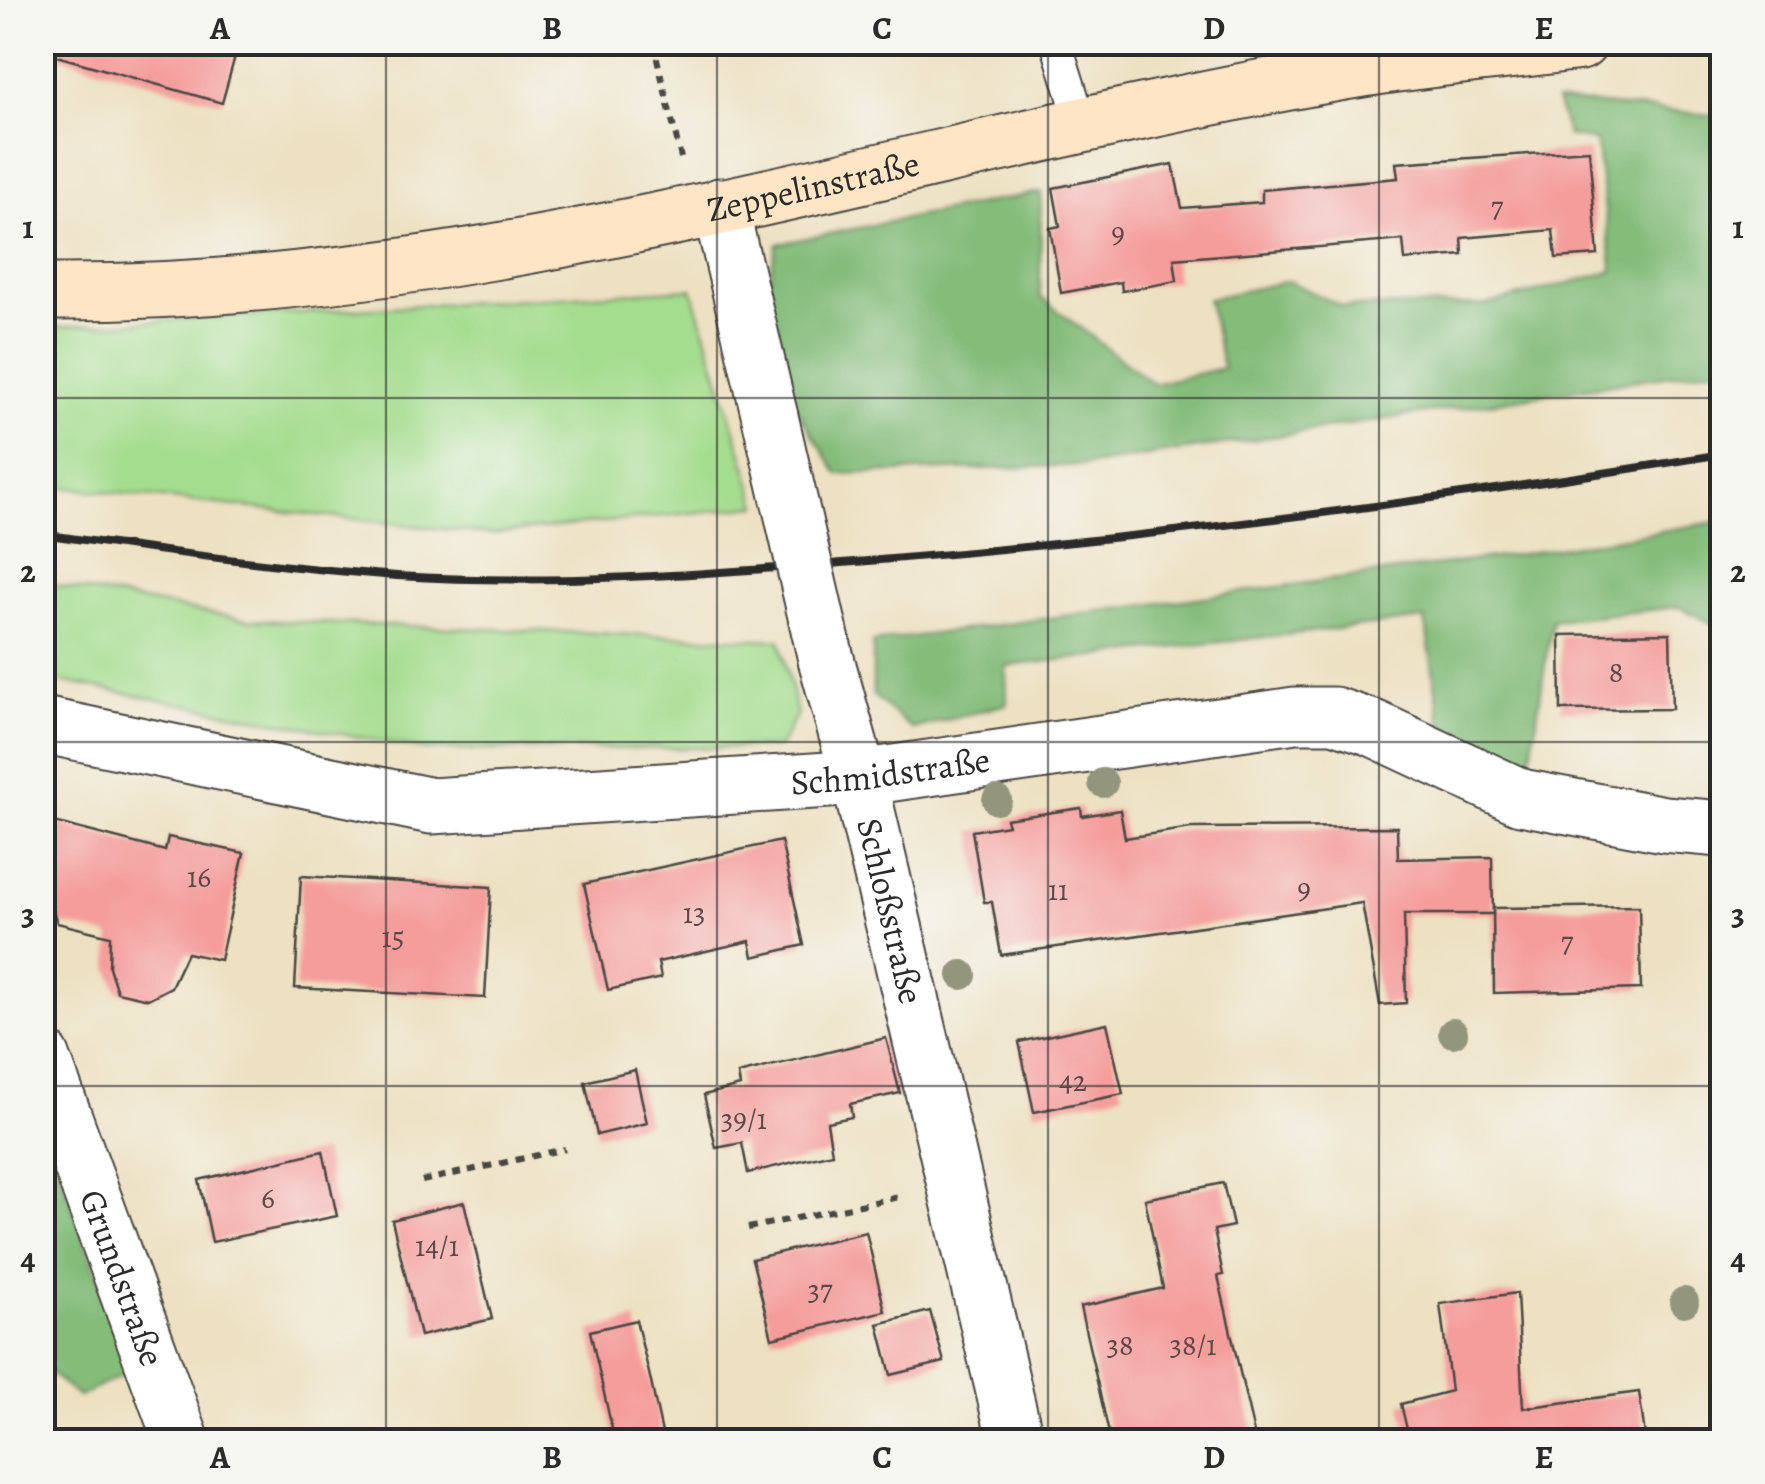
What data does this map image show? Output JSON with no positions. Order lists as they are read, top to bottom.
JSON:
{
  "streets": {
    "main road": ["Zeppelinstraße"],
    "street": ["Schmidstraße", "Schloßstraße", "Grundstraße"]
  },
  "crossings": [
    ["Zeppelinstraße", "Schloßstraße"],
    ["Schmidstraße", "Schloßstraße"]
  ],
  "house_numbers": [
    "7",
    "9",
    "8",
    "16",
    "9",
    "11",
    "13",
    "15",
    "7",
    "42",
    "39/1",
    "6",
    "14/1",
    "37",
    "38",
    "38/1"
  ],
  "grid": {
    "columns": [
      "A",
      "B",
      "C",
      "D",
      "E"
    ],
    "rows": [
      "1",
      "2",
      "3",
      "4"
    ]
  }
}
